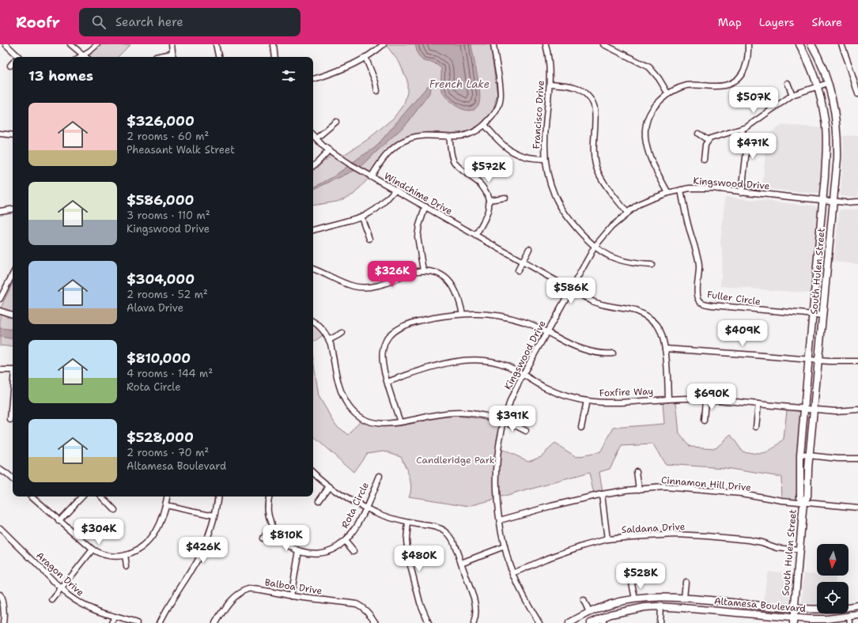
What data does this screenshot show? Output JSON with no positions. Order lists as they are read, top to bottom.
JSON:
{
  "streets": {
    "main road": ["South Hulen Street", "Altamesa Boulevard"],
    "street": [
      "Francisco Drive",
      "Kingswood Drive",
      "Windchime Drive",
      "Fuller Circle",
      "Foxfire Way",
      "Cinnamon Hill Drive",
      "Rota Circle",
      "Saldana Drive",
      "Aragon Drive",
      "Balboa Drive"
    ]
  },
  "crossings": [
    ["Francisco Drive", "Kingswood Drive"],
    ["Kingswood Drive", "Windchime Drive"],
    ["Kingswood Drive", "South Hulen Street"],
    ["Kingswood Drive", "Fuller Circle"],
    ["Kingswood Drive", "Foxfire Way"],
    ["Kingswood Drive", "Cinnamon Hill Drive"],
    ["Kingswood Drive", "Saldana Drive"],
    ["Windchime Drive", "Foxfire Way"],
    ["South Hulen Street", "Fuller Circle"],
    ["South Hulen Street", "Foxfire Way"],
    ["South Hulen Street", "Cinnamon Hill Drive"],
    ["South Hulen Street", "Saldana Drive"],
    ["South Hulen Street", "Altamesa Boulevard"]
  ],
  "water": ["French Lake"],
  "parks": ["Candleridge Park"],
  "north": "bottom",
  "page": {
    "header": "Roofr",
    "search": "Search here",
    "nav": ["Map", "Layers", "Share"],
    "heading": "13 homes",
    "price": [
      "$507K",
      "$471K",
      "$572K",
      "$326K",
      "$586K",
      "$409K",
      "$690K",
      "$391K",
      "$304K",
      "$810K",
      "$426K",
      "$480K",
      "$528K"
    ],
    "list": [
      {
        "name": "$326,000",
        "note": "2 rooms · 60 m² · Pheasant Walk Street"
      },
      {
        "name": "$586,000",
        "note": "3 rooms · 110 m² · Kingswood Drive"
      },
      {
        "name": "$304,000",
        "note": "2 rooms · 52 m² · Alava Drive"
      },
      {
        "name": "$810,000",
        "note": "4 rooms · 144 m² · Rota Circle"
      },
      {
        "name": "$528,000",
        "note": "2 rooms · 70 m² · Altamesa Boulevard"
      }
    ]
  }
}
